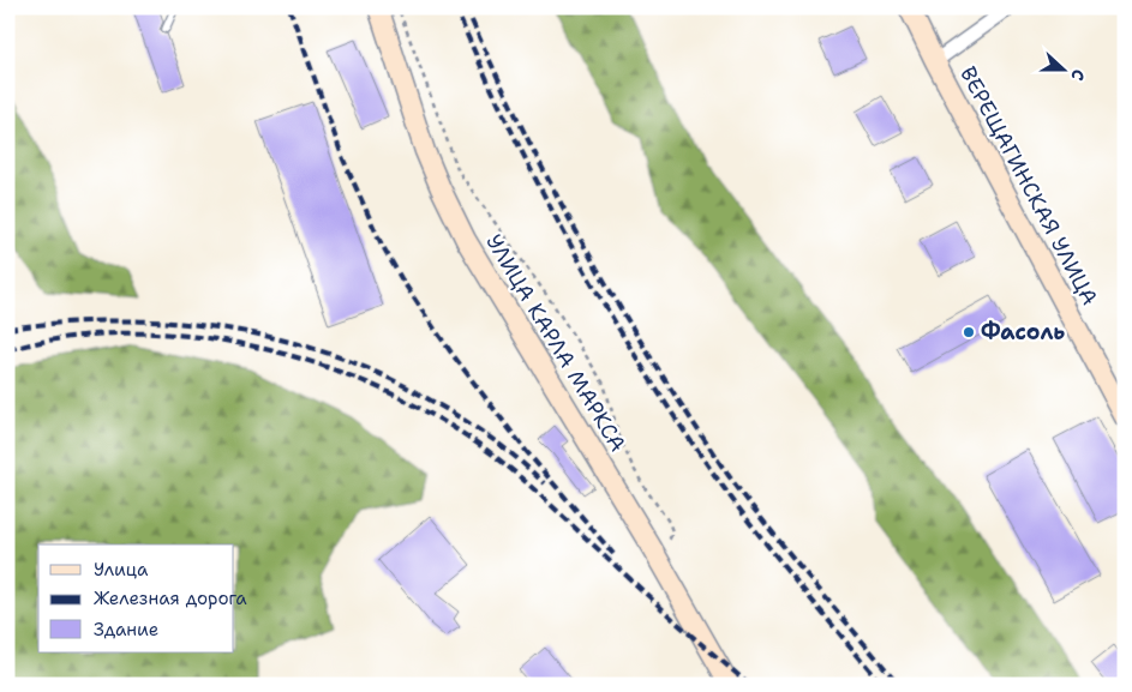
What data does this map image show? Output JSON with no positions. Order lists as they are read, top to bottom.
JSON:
{
  "streets": {
    "main road": ["ВЕРЕЩАГИНСКАЯ УЛИЦА", "УЛИЦА КАРЛА МАРКСА"]
  },
  "places": ["Фасоль"],
  "legend": ["Улица", "Железная дорога", "Здание"],
  "north": "right"
}
